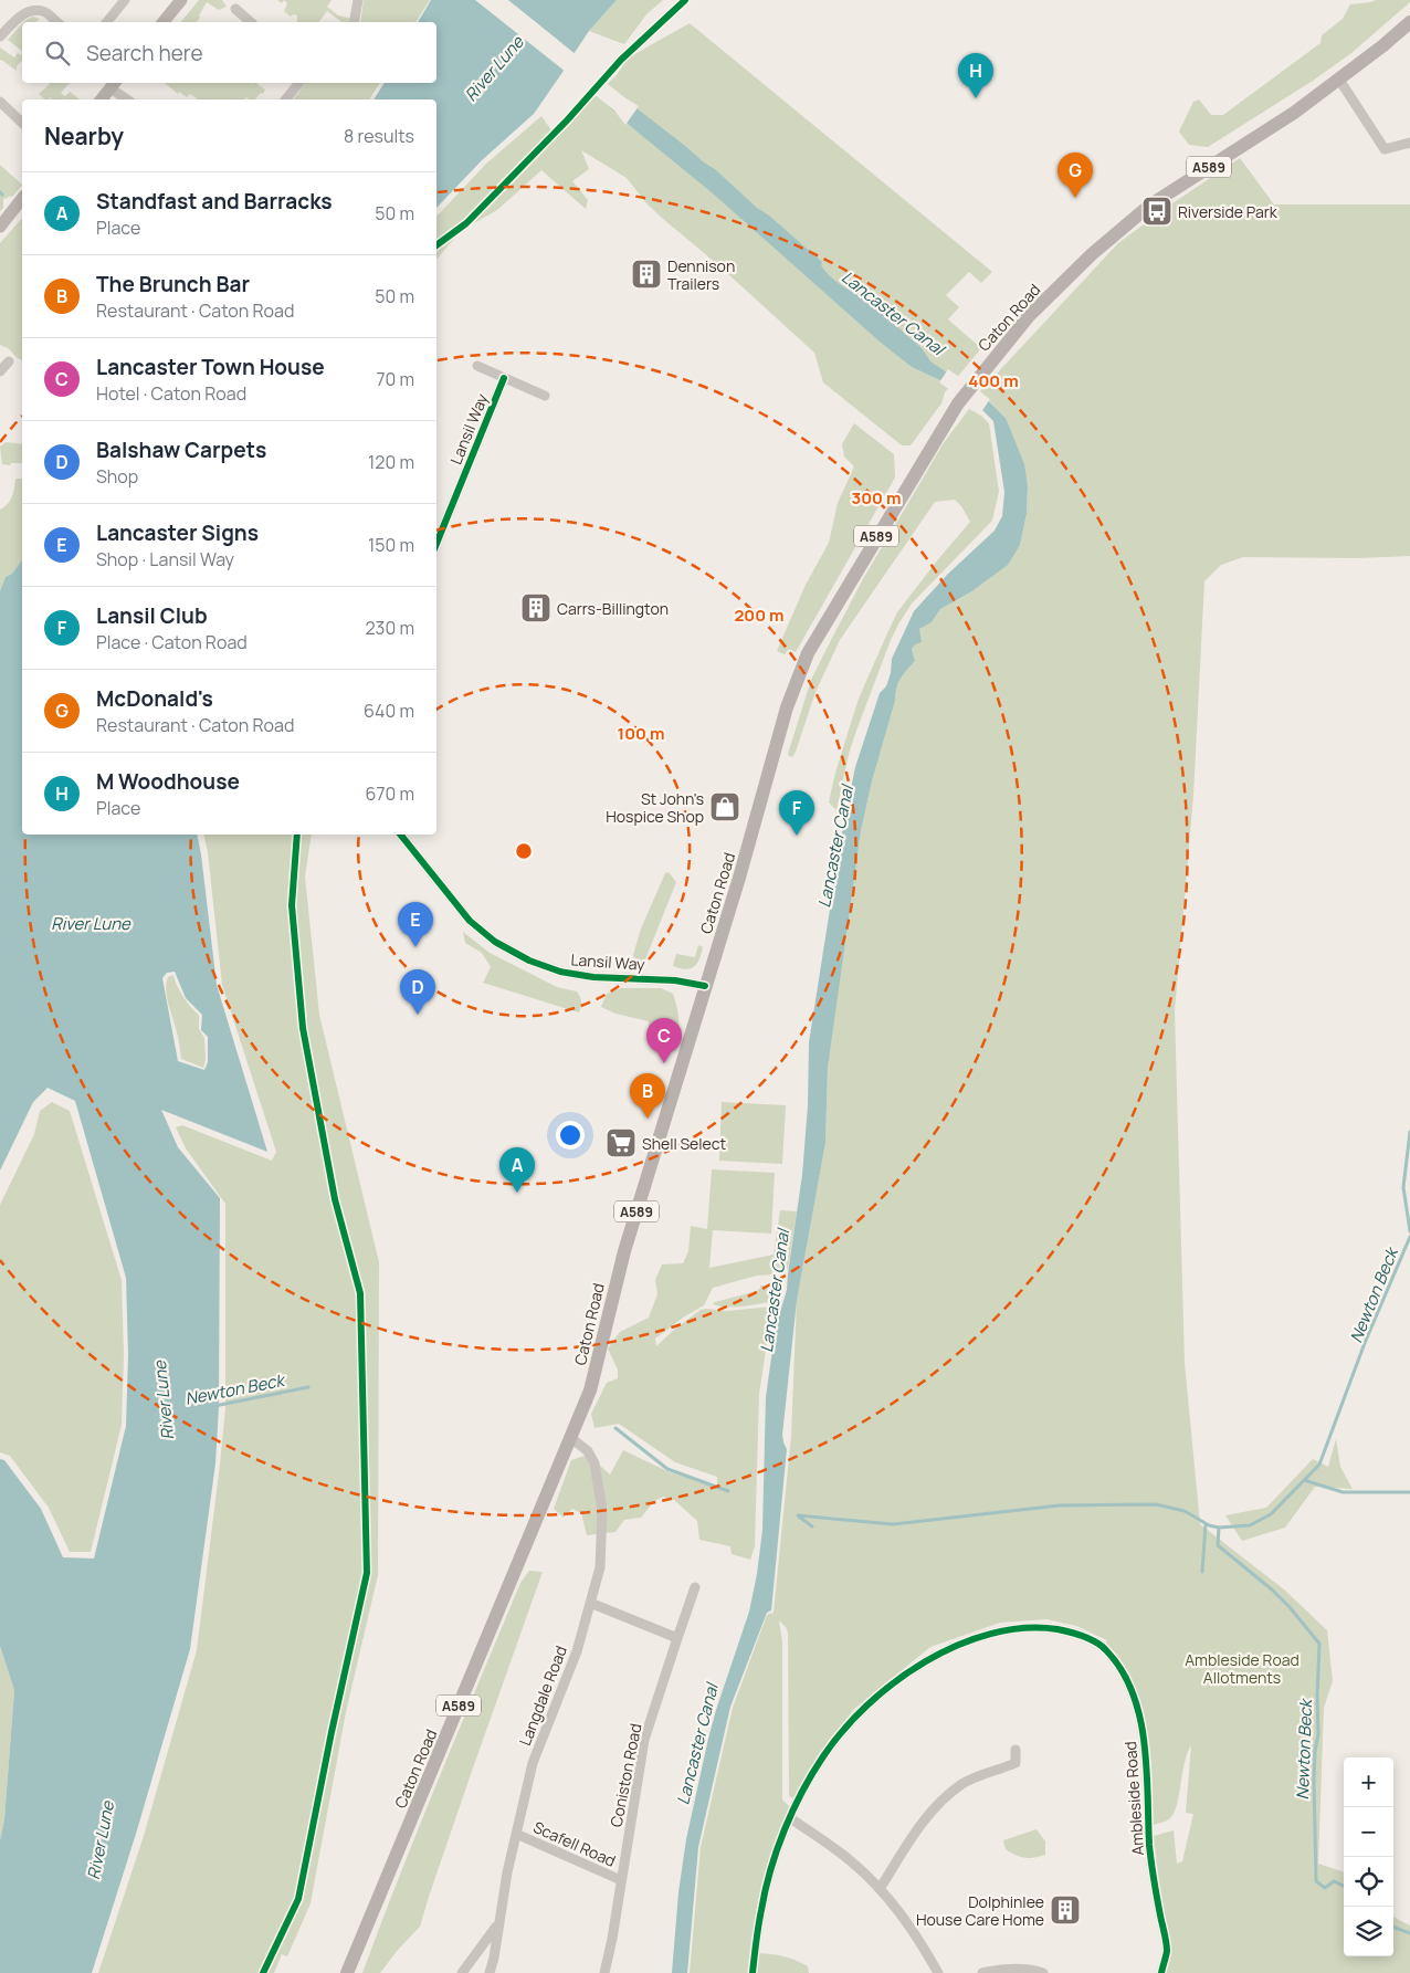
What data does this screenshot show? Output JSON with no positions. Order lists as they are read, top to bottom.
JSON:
{
  "streets": {
    "main road": ["A589", "Caton Road"],
    "street": [
      "Lansil Way",
      "Langdale Road",
      "Coniston Road",
      "Ambleside Road",
      "Scafell Road"
    ]
  },
  "crossings": [
    ["Caton Road", "Lansil Way"],
    ["Caton Road", "Langdale Road"],
    ["Langdale Road", "Scafell Road"],
    ["Coniston Road", "Scafell Road"]
  ],
  "water": ["River Lune", "Lancaster Canal", "Newton Beck"],
  "parks": ["Ambleside Road Allotments"],
  "places": {
    "bus stop": ["Riverside Park"],
    "building": ["Dennison Trailers", "Carrs-Billington", "Dolphinlee House Care Home"],
    "shop": ["St John's Hospice Shop"],
    "supermarket": ["Shell Select"]
  },
  "page": {
    "search": "Search here",
    "pins": [
      "H",
      "G",
      "F",
      "E",
      "D",
      "C",
      "B",
      "A"
    ],
    "heading": ["Nearby", "8 results"],
    "list": [
      {
        "mark": "A",
        "name": "Standfast and Barracks",
        "note": "Place",
        "value": "50 m"
      },
      {
        "mark": "B",
        "name": "The Brunch Bar",
        "note": "Restaurant · Caton Road",
        "value": "50 m"
      },
      {
        "mark": "C",
        "name": "Lancaster Town House",
        "note": "Hotel · Caton Road",
        "value": "70 m"
      },
      {
        "mark": "D",
        "name": "Balshaw Carpets",
        "note": "Shop",
        "value": "120 m"
      },
      {
        "mark": "E",
        "name": "Lancaster Signs",
        "note": "Shop · Lansil Way",
        "value": "150 m"
      },
      {
        "mark": "F",
        "name": "Lansil Club",
        "note": "Place · Caton Road",
        "value": "230 m"
      },
      {
        "mark": "G",
        "name": "McDonald's",
        "note": "Restaurant · Caton Road",
        "value": "640 m"
      },
      {
        "mark": "H",
        "name": "M Woodhouse",
        "note": "Place",
        "value": "670 m"
      }
    ],
    "map_buttons": ["+", "−"]
  },
  "rings": [
    "400 m",
    "300 m",
    "200 m",
    "100 m"
  ]
}
